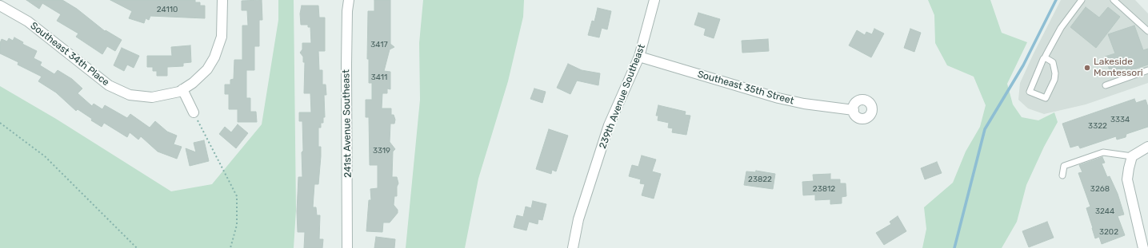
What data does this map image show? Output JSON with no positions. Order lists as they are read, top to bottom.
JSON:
{
  "streets": {
    "street": [
      "Southeast 34th Place",
      "Southeast 35th Street",
      "239th Avenue Southeast",
      "241st Avenue Southeast"
    ]
  },
  "crossings": [
    ["Southeast 35th Street", "239th Avenue Southeast"]
  ],
  "places": ["Lakeside Montessori"],
  "house_numbers": [
    "24110",
    "3417",
    "3411",
    "3334",
    "3322",
    "3319",
    "23822",
    "23812",
    "3268",
    "3244",
    "3202"
  ]
}
